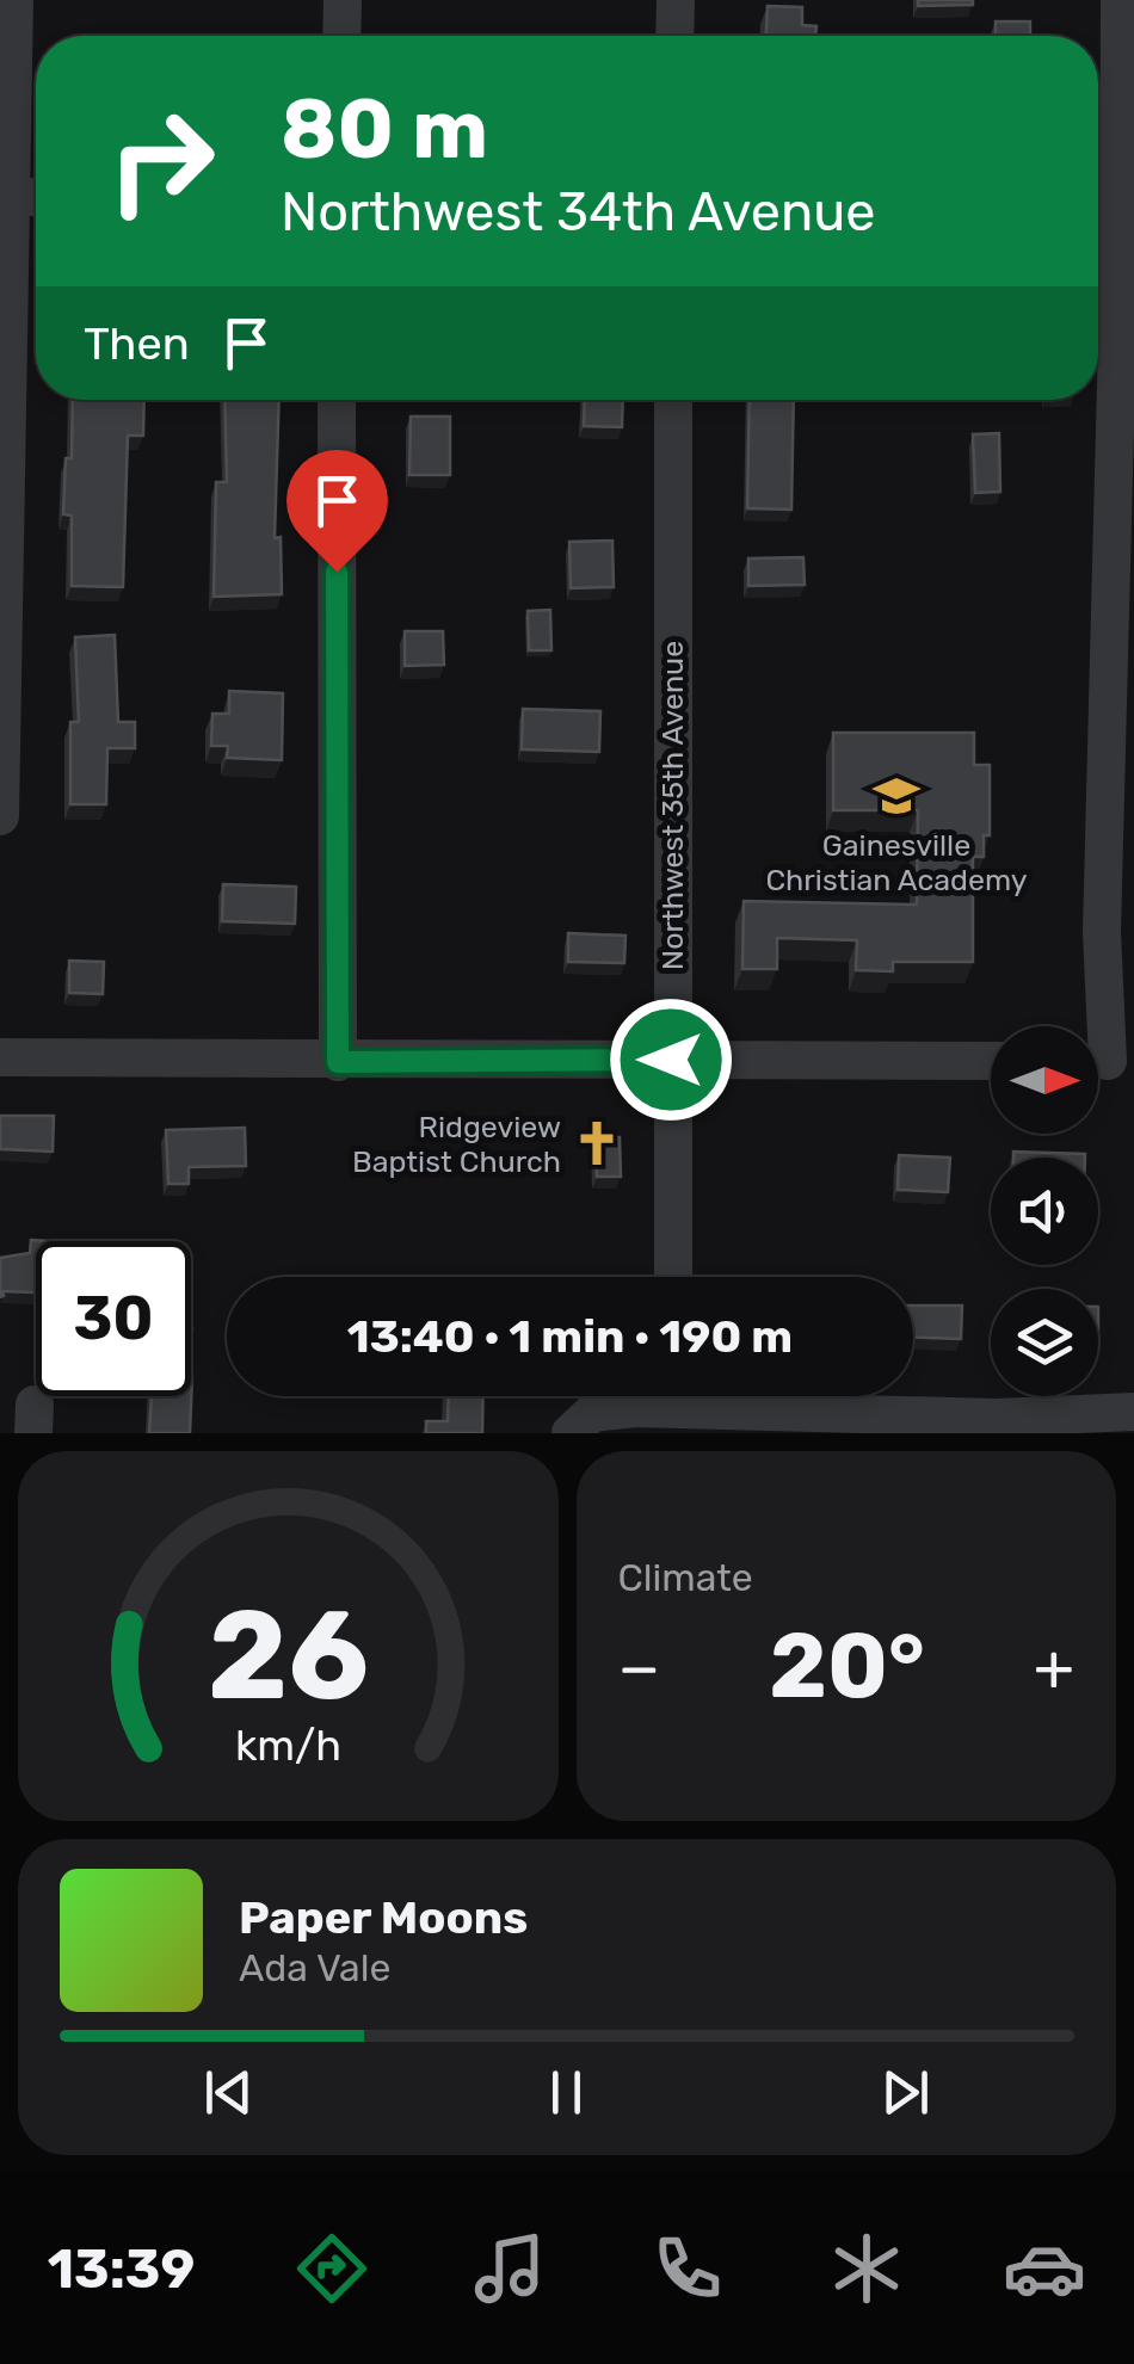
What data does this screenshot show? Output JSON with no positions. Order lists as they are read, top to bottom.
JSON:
{
  "streets": {
    "street": ["Northwest 35th Avenue"]
  },
  "places": {
    "school or university": ["Gainesville Christian Academy"],
    "church": ["Ridgeview Baptist Church"]
  },
  "north": "right",
  "page": {
    "turn": ["80 m", "Northwest 34th Avenue"],
    "then": "Then",
    "limit": "30",
    "trip": "13:40 · 1 min · 190 m",
    "tile": "Climate",
    "heat": ["−", "20°", "+"],
    "song": ["Paper Moons", "Ada Vale"],
    "tabs": "13:39",
    "gauge": ["26", "km/h"]
  }
}
